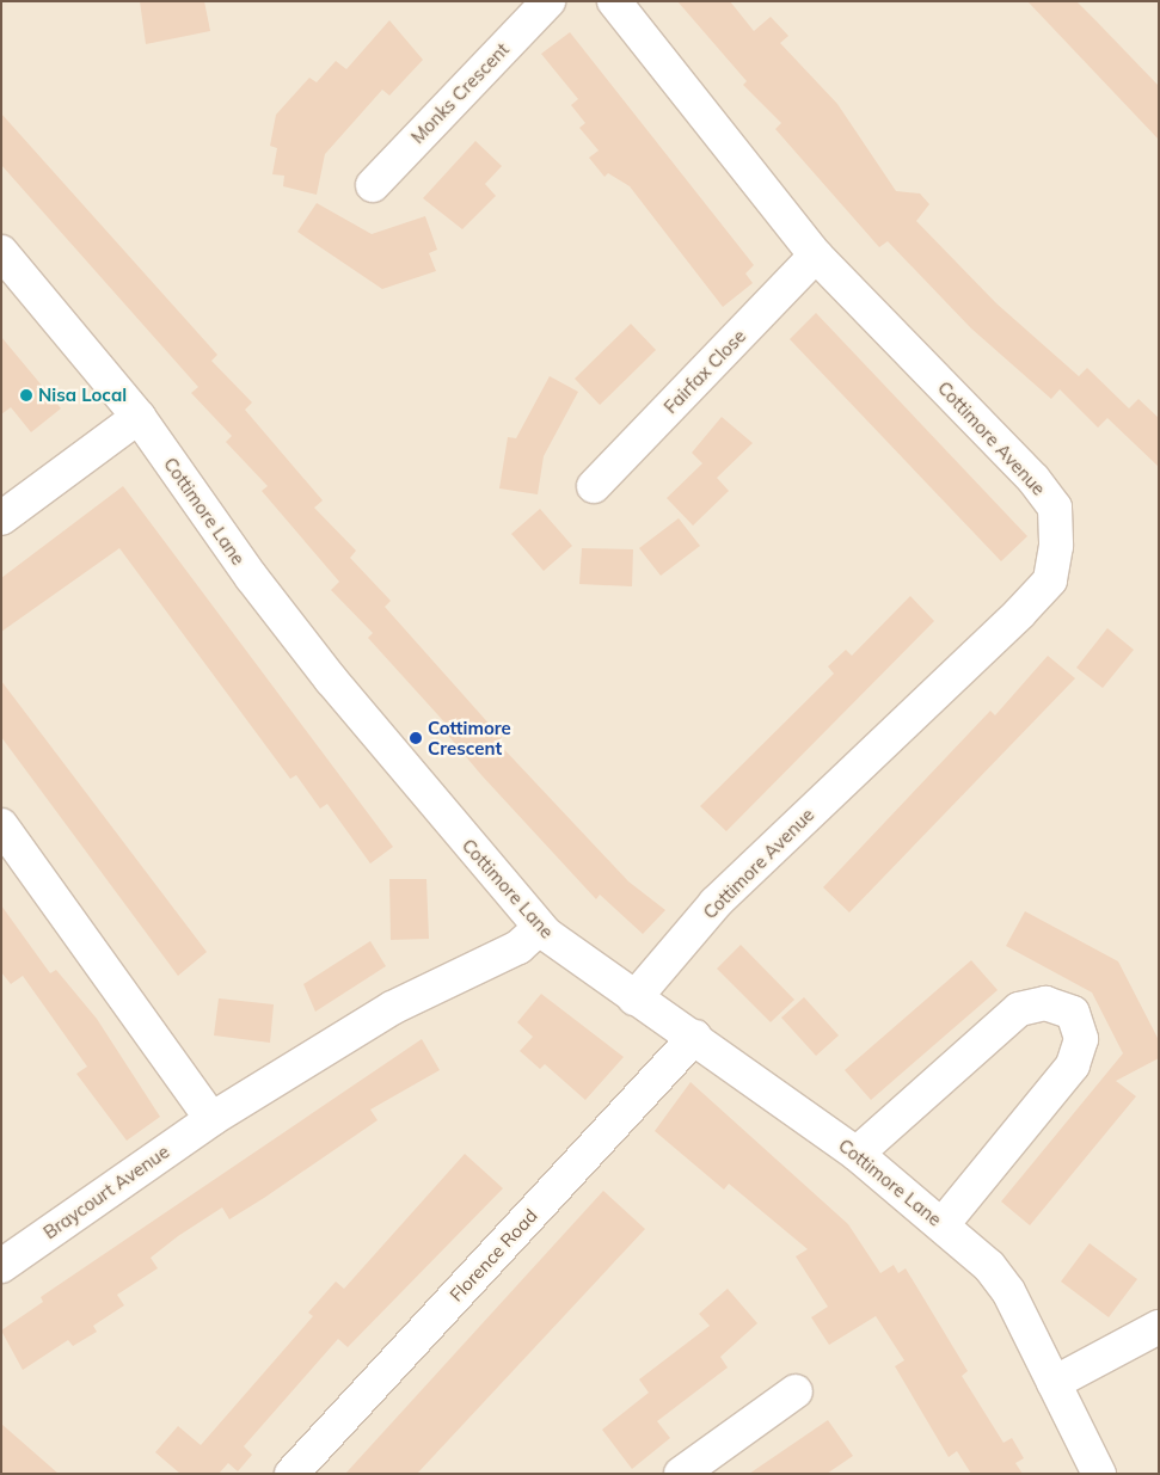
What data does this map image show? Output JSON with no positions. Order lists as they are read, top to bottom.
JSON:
{
  "streets": {
    "street": [
      "Monks Crescent",
      "Fairfax Close",
      "Cottimore Avenue",
      "Cottimore Lane",
      "Braycourt Avenue",
      "Florence Road"
    ]
  },
  "crossings": [
    ["Fairfax Close", "Cottimore Avenue"],
    ["Cottimore Avenue", "Cottimore Lane"],
    ["Cottimore Lane", "Florence Road"]
  ],
  "places": ["Nisa Local", "Cottimore Crescent"]
}
